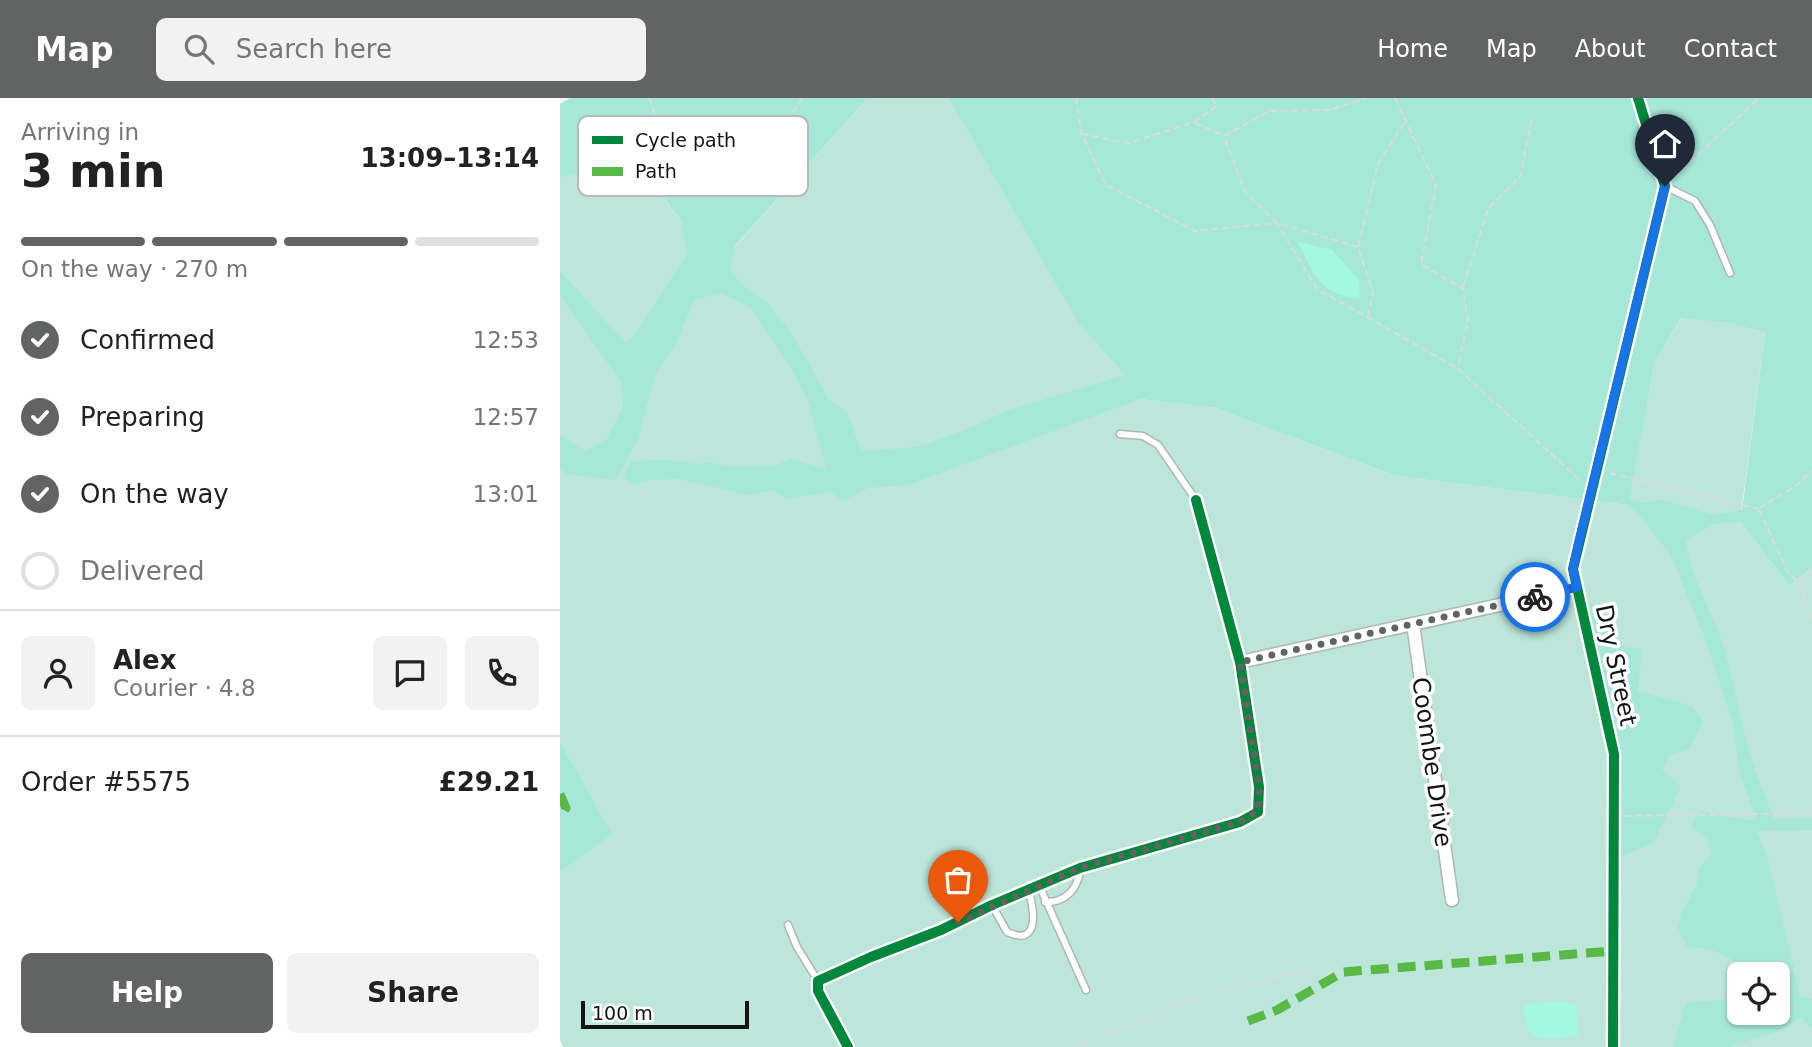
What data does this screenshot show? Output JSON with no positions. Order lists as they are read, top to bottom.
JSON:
{
  "streets": {
    "street": ["Dry Street", "Coombe Drive"]
  },
  "legend": ["Cycle path", "Path"],
  "scale_bar": "100 m",
  "page": {
    "header": "Map",
    "search": "Search here",
    "nav": [
      "Home",
      "Map",
      "About",
      "Contact"
    ],
    "heading": ["3 min", "Arriving in", "13:09–13:14"],
    "panel": [
      "Alex",
      "Courier · 4.8",
      "Order #5575",
      "£29.21"
    ],
    "bar": "On the way · 270 m",
    "list": [
      ["Confirmed", "12:53"],
      ["Preparing", "12:57"],
      ["On the way", "13:01"],
      "Delivered"
    ],
    "buttons": ["Help", "Share"],
    "scale": "100 m"
  }
}
